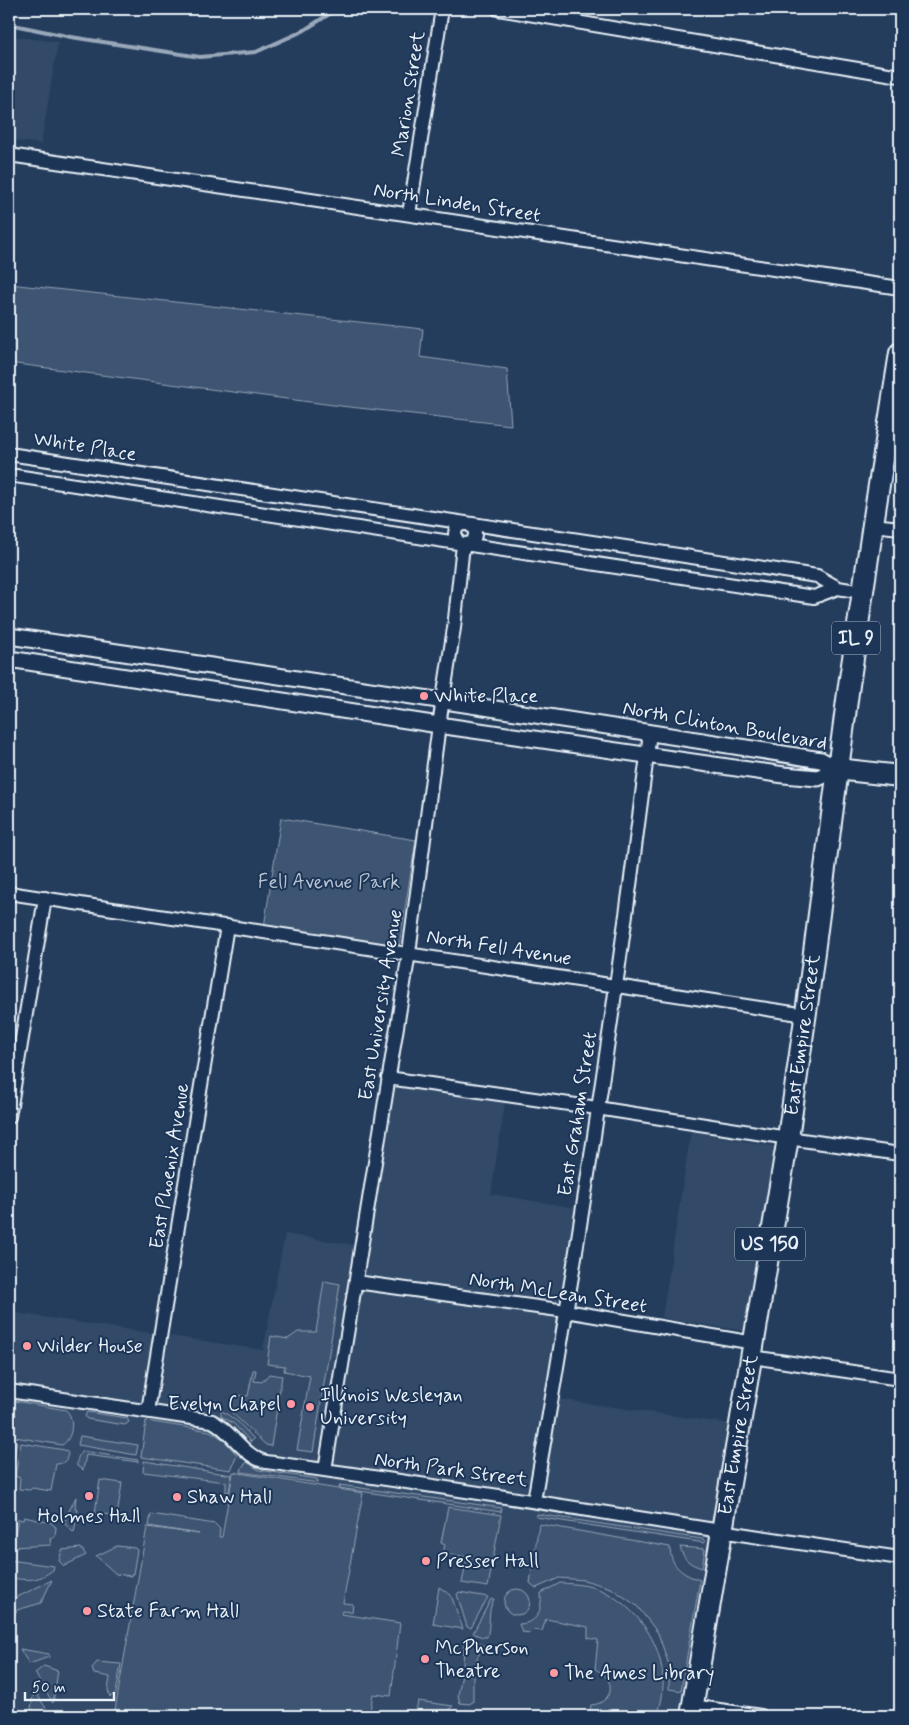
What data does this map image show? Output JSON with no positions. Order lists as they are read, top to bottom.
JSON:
{
  "streets": {
    "main road": ["IL 9", "East Empire Street", "US 150"],
    "street": [
      "Marion Street",
      "North Linden Street",
      "White Place",
      "North Clinton Boulevard",
      "North Fell Avenue",
      "East University Avenue",
      "East Graham Street",
      "East Phoenix Avenue",
      "North McLean Street",
      "North Park Street"
    ]
  },
  "crossings": [
    ["Marion Street", "North Linden Street"],
    ["White Place", "East University Avenue"],
    ["White Place", "East Empire Street"],
    ["North Clinton Boulevard", "East University Avenue"],
    ["North Clinton Boulevard", "East Empire Street"],
    ["North Clinton Boulevard", "East Graham Street"],
    ["North Fell Avenue", "East University Avenue"],
    ["North Fell Avenue", "East Empire Street"],
    ["North Fell Avenue", "East Graham Street"],
    ["North Fell Avenue", "East Phoenix Avenue"],
    ["East University Avenue", "North McLean Street"],
    ["East University Avenue", "North Park Street"],
    ["East Empire Street", "North McLean Street"],
    ["East Empire Street", "North Park Street"],
    ["East Graham Street", "North McLean Street"],
    ["East Graham Street", "North Park Street"],
    ["East Phoenix Avenue", "North Park Street"]
  ],
  "parks": ["Fell Avenue Park"],
  "places": [
    "White Place",
    "Wilder House",
    "Evelyn Chapel",
    "Illinois Wesleyan University",
    "Holmes Hall",
    "Shaw Hall",
    "Presser Hall",
    "State Farm Hall",
    "McPherson Theatre",
    "The Ames Library"
  ],
  "scale_bar": "50 m"
}
